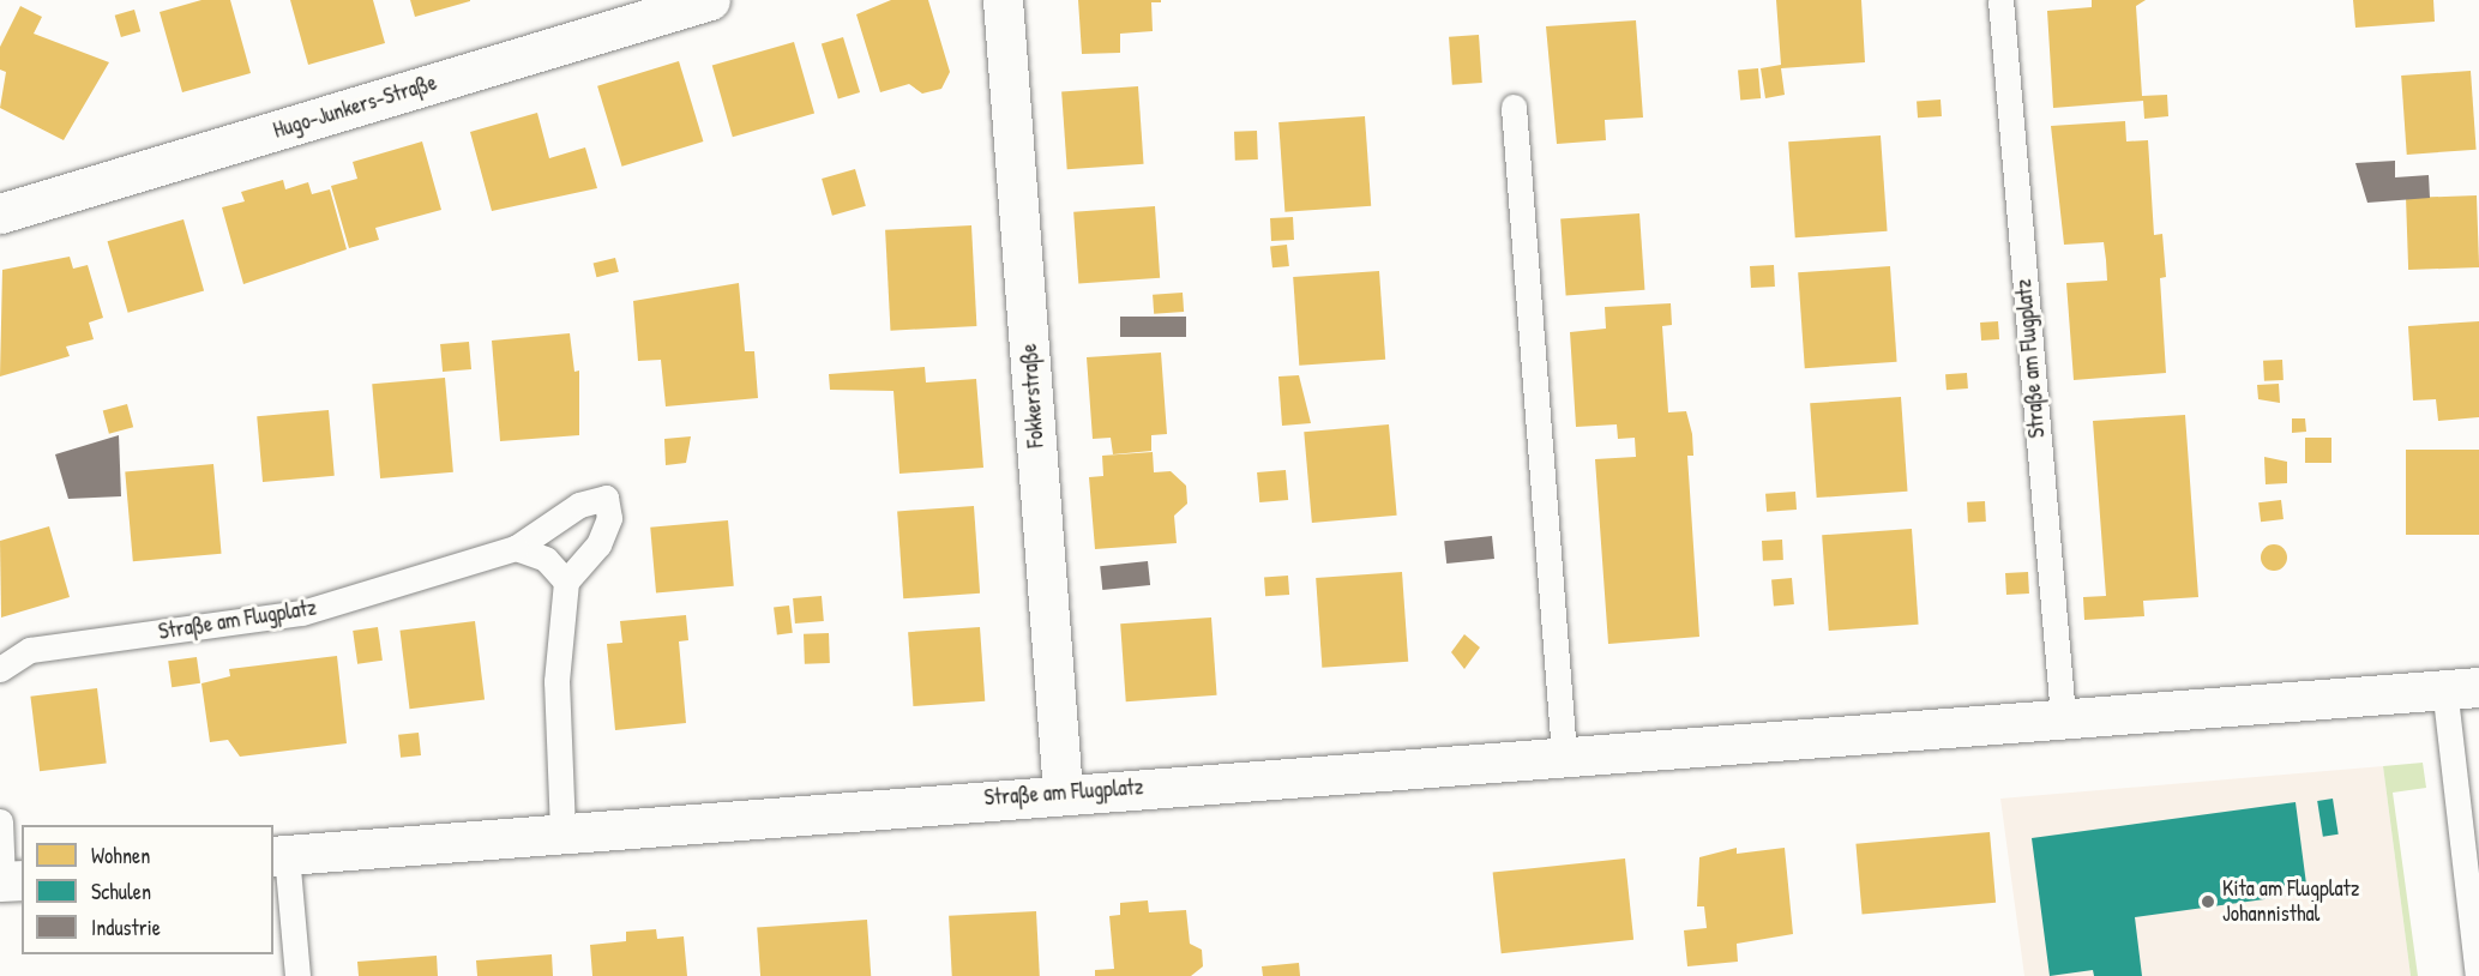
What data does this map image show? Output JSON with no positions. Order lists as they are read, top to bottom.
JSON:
{
  "streets": {
    "street": ["Hugo-Junkers-Straße", "Straße am Flugplatz", "Fokkerstraße"]
  },
  "crossings": [
    ["Straße am Flugplatz", "Fokkerstraße"]
  ],
  "places": ["Kita am Flugplatz Johannisthal"],
  "legend": ["Wohnen", "Schulen", "Industrie"]
}
